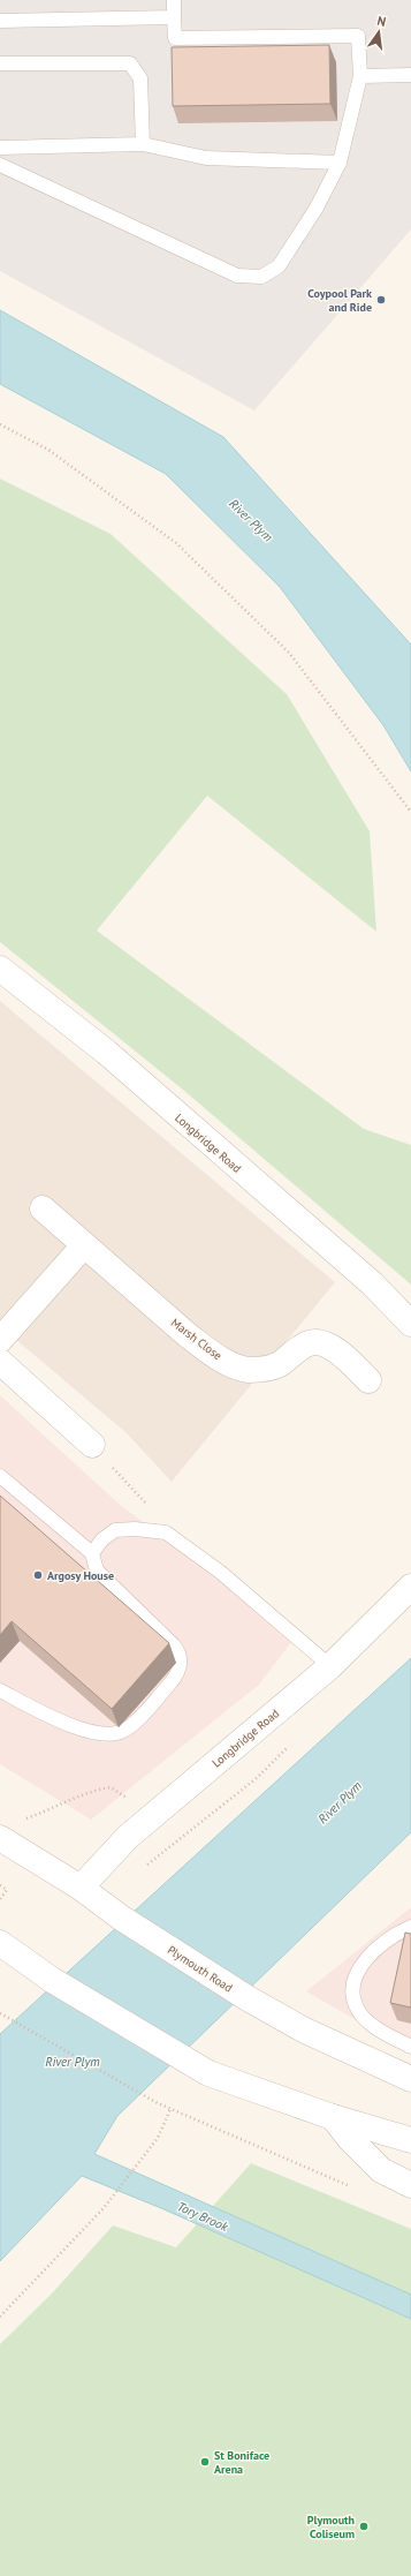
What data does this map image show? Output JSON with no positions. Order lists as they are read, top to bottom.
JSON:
{
  "streets": {
    "street": ["Longbridge Road", "Marsh Close", "Plymouth Road"]
  },
  "crossings": [
    ["Longbridge Road", "Plymouth Road"]
  ],
  "water": ["River Plym", "Tory Brook"],
  "places": [
    "Coypool Park and Ride",
    "Argosy House",
    "St Boniface Arena",
    "Plymouth Coliseum"
  ],
  "north": "top"
}
